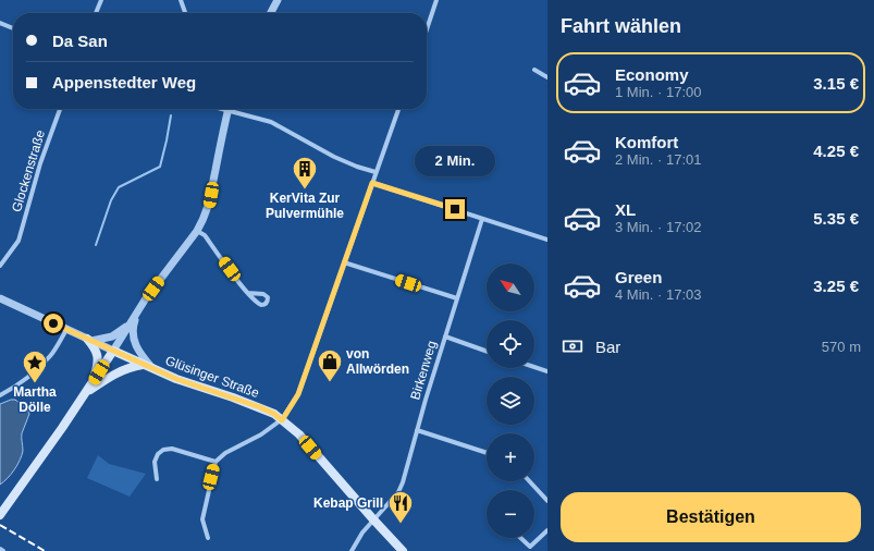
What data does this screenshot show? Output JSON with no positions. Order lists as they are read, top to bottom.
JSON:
{
  "streets": {
    "main road": ["Glüsinger Straße"],
    "street": ["Glockenstraße", "Birkenweg"]
  },
  "crossings": [
    ["Birkenweg", "Glüsinger Straße"]
  ],
  "places": {
    "building": ["KerVita Zur Pulvermühle"],
    "shop": ["von Allwörden"],
    "place": ["Martha Dölle"],
    "restaurant": ["Kebap Grill"]
  },
  "north": "top left",
  "page": {
    "heading": "Fahrt wählen",
    "banner": ["Da San", "Appenstedter Weg"],
    "list": [
      {
        "name": "Economy",
        "note": "1 Min. · 17:00",
        "value": "3.15 €"
      },
      {
        "name": "Komfort",
        "note": "2 Min. · 17:01",
        "value": "4.25 €"
      },
      {
        "name": "XL",
        "note": "3 Min. · 17:02",
        "value": "5.35 €"
      },
      {
        "name": "Green",
        "note": "4 Min. · 17:03",
        "value": "3.25 €"
      }
    ],
    "bubble": "2 Min.",
    "map_buttons": ["+", "−"],
    "pay": ["Bar", "570 m"],
    "buttons": "Bestätigen"
  }
}
